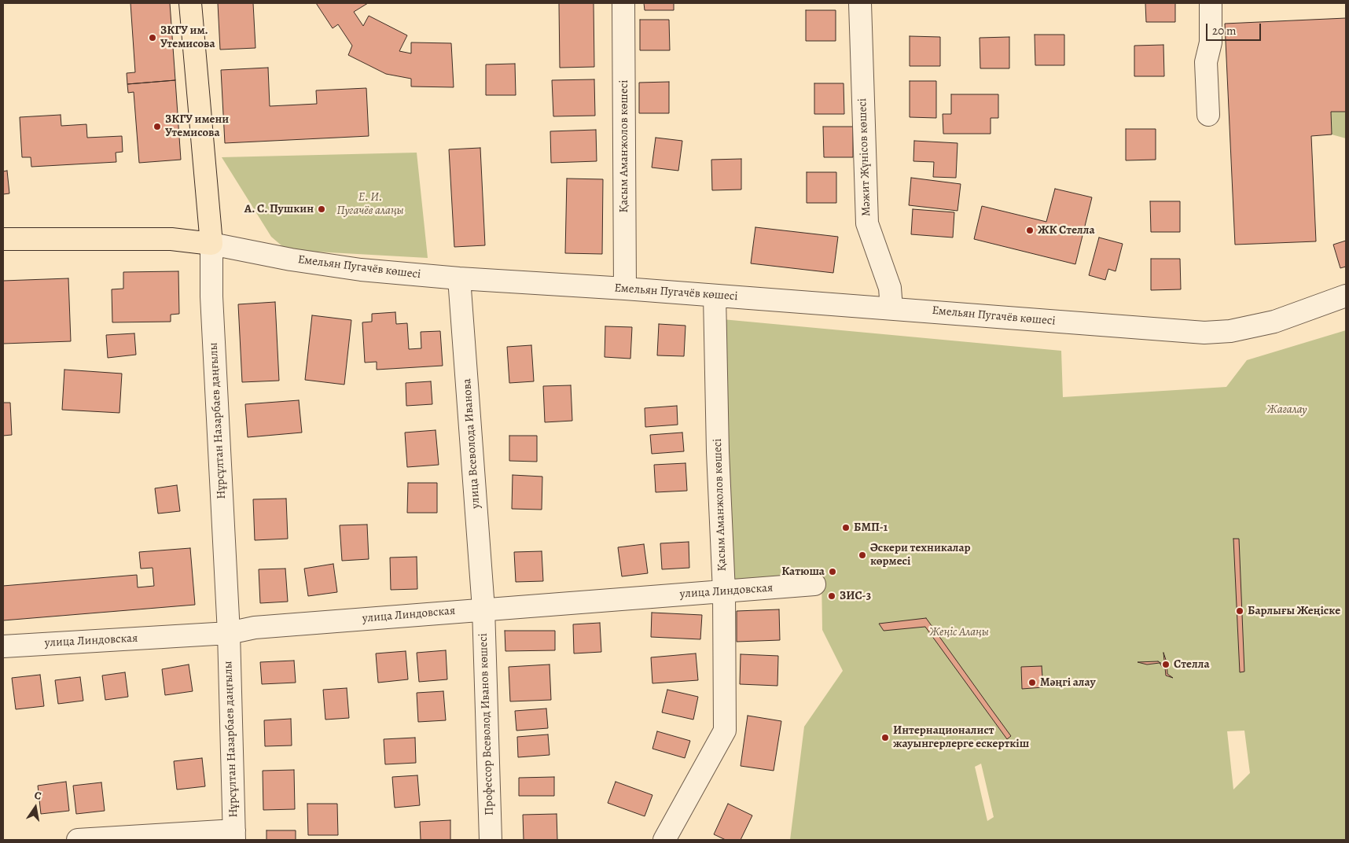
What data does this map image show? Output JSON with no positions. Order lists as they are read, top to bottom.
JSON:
{
  "streets": {
    "main road": ["Емельян Пугачёв көшесі", "Нұрсұлтан Назарбаев даңғылы"],
    "street": [
      "Қасым Аманжолов көшесі",
      "Мәжит Жүнісов көшесі",
      "улица Всеволода Иванова",
      "улица Линдовская",
      "Профессор Всеволод Иванов көшесі"
    ]
  },
  "crossings": [
    ["Қасым Аманжолов көшесі", "Емельян Пугачёв көшесі"],
    ["Қасым Аманжолов көшесі", "улица Линдовская"],
    ["Мәжит Жүнісов көшесі", "Емельян Пугачёв көшесі"],
    ["Емельян Пугачёв көшесі", "Нұрсұлтан Назарбаев даңғылы"],
    ["Емельян Пугачёв көшесі", "улица Всеволода Иванова"],
    ["Нұрсұлтан Назарбаев даңғылы", "улица Линдовская"],
    ["улица Всеволода Иванова", "улица Линдовская"],
    ["улица Всеволода Иванова", "Профессор Всеволод Иванов көшесі"],
    ["улица Линдовская", "Профессор Всеволод Иванов көшесі"]
  ],
  "parks": ["Е. И. Пугачёв алаңы", "Жағалау", "Жеңіс Алаңы"],
  "places": [
    "ЗКГУ им. Утемисова",
    "ЗКГУ имени Утемисова",
    "А. С. Пушкин",
    "ЖК Стелла",
    "БМП-1",
    "Әскери техникалар көрмесі",
    "Катюша",
    "ЗИС-3",
    "Барлығы Жеңіске",
    "Стелла",
    "Мәңгі алау",
    "Интернационалист жауынгерлерге ескерткіш"
  ],
  "scale_bar": "20 m",
  "north": "top"
}
